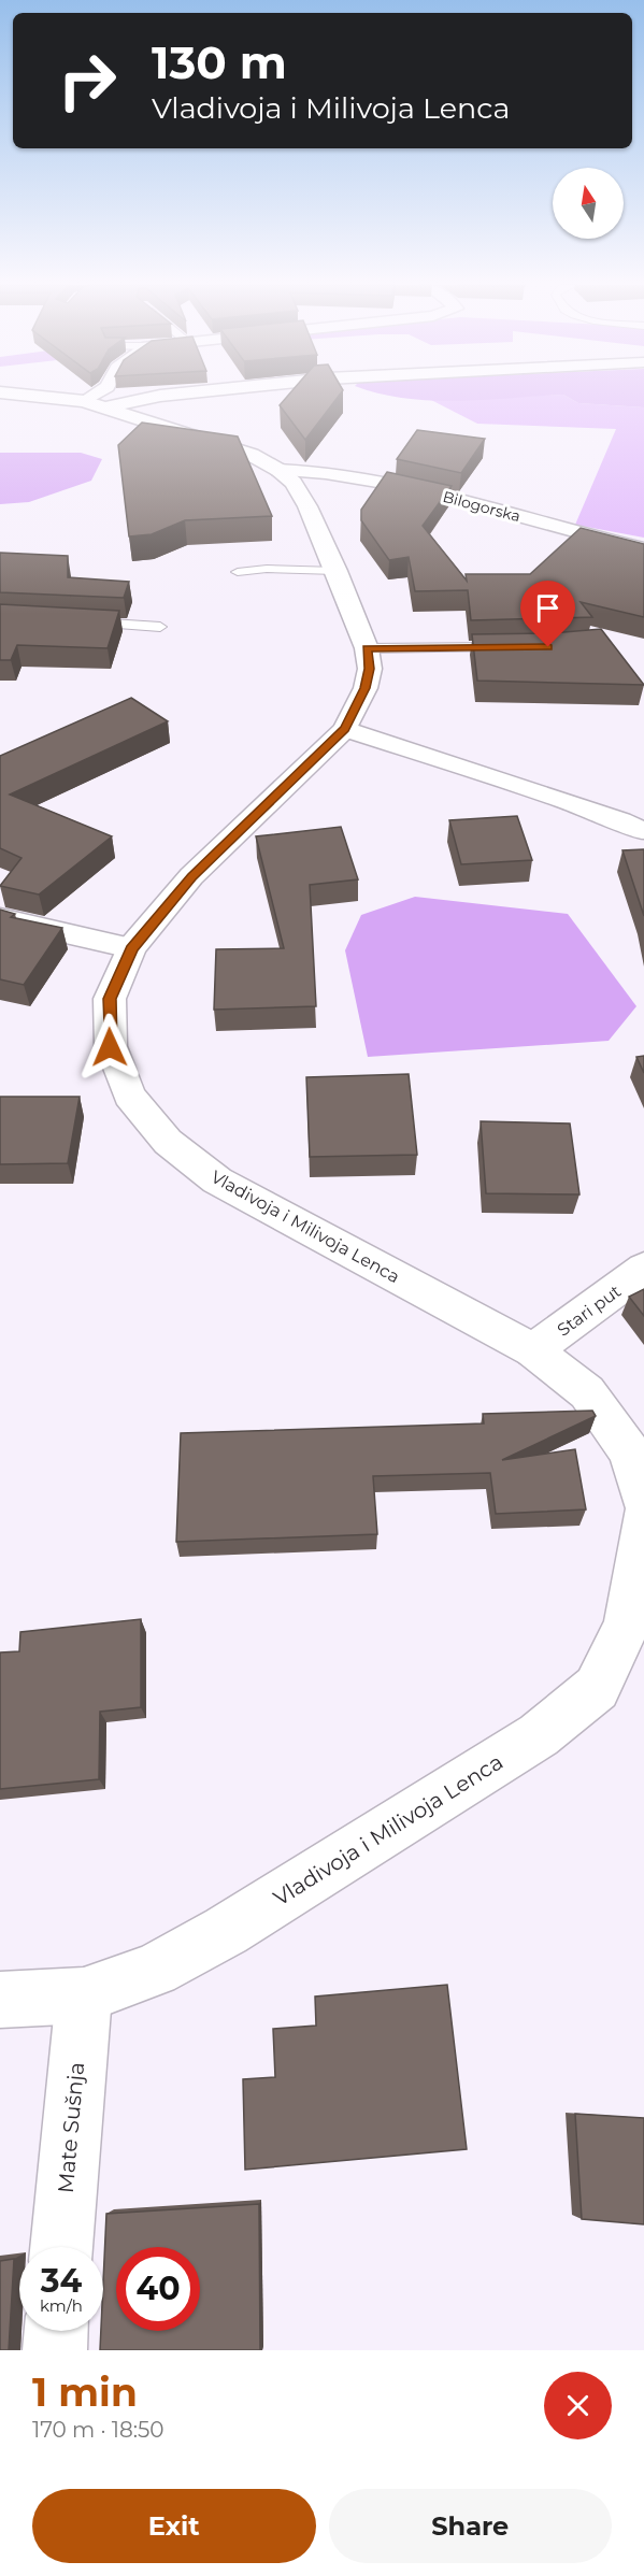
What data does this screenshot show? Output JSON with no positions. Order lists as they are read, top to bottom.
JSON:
{
  "streets": {
    "street": [
      "Bilogorska",
      "Vladivoja i Milivoja Lenca",
      "Stari put",
      "Mate Sušnja"
    ]
  },
  "crossings": [
    ["Bilogorska", "Vladivoja i Milivoja Lenca"],
    ["Vladivoja i Milivoja Lenca", "Stari put"],
    ["Vladivoja i Milivoja Lenca", "Mate Sušnja"]
  ],
  "north": "top",
  "page": {
    "turn": ["130 m", "Vladivoja i Milivoja Lenca"],
    "speed": "34 km/h",
    "limit": "40",
    "heading": ["1 min", "170 m · 18:50"],
    "buttons": ["Exit", "Share"]
  }
}
